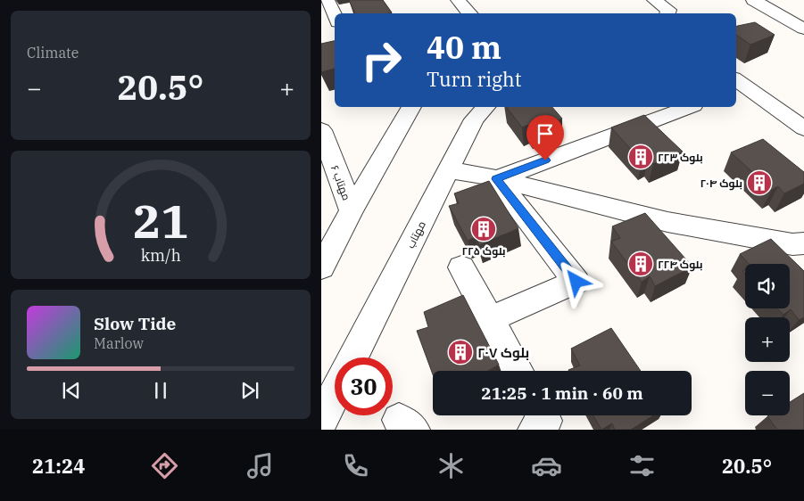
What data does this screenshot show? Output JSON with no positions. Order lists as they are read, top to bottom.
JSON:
{
  "streets": {
    "street": ["مهتاب ۶", "مهتاب"]
  },
  "places": {
    "building": [
      "بلوک ۲۲۳",
      "بلوک ۲۰۴",
      "بلوک ۲۲۵",
      "بلوک ۲۲۴",
      "بلوک ۲۰۷"
    ]
  },
  "page": {
    "tile": "Climate",
    "turn": ["40 m", "Turn right"],
    "heat": ["−", "20.5°", "+"],
    "map_buttons": ["+", "−"],
    "song": ["Slow Tide", "Marlow"],
    "limit": "30",
    "trip": "21:25 · 1 min · 60 m",
    "tabs": ["21:24", "20.5°"],
    "gauge": ["21", "km/h"]
  }
}
